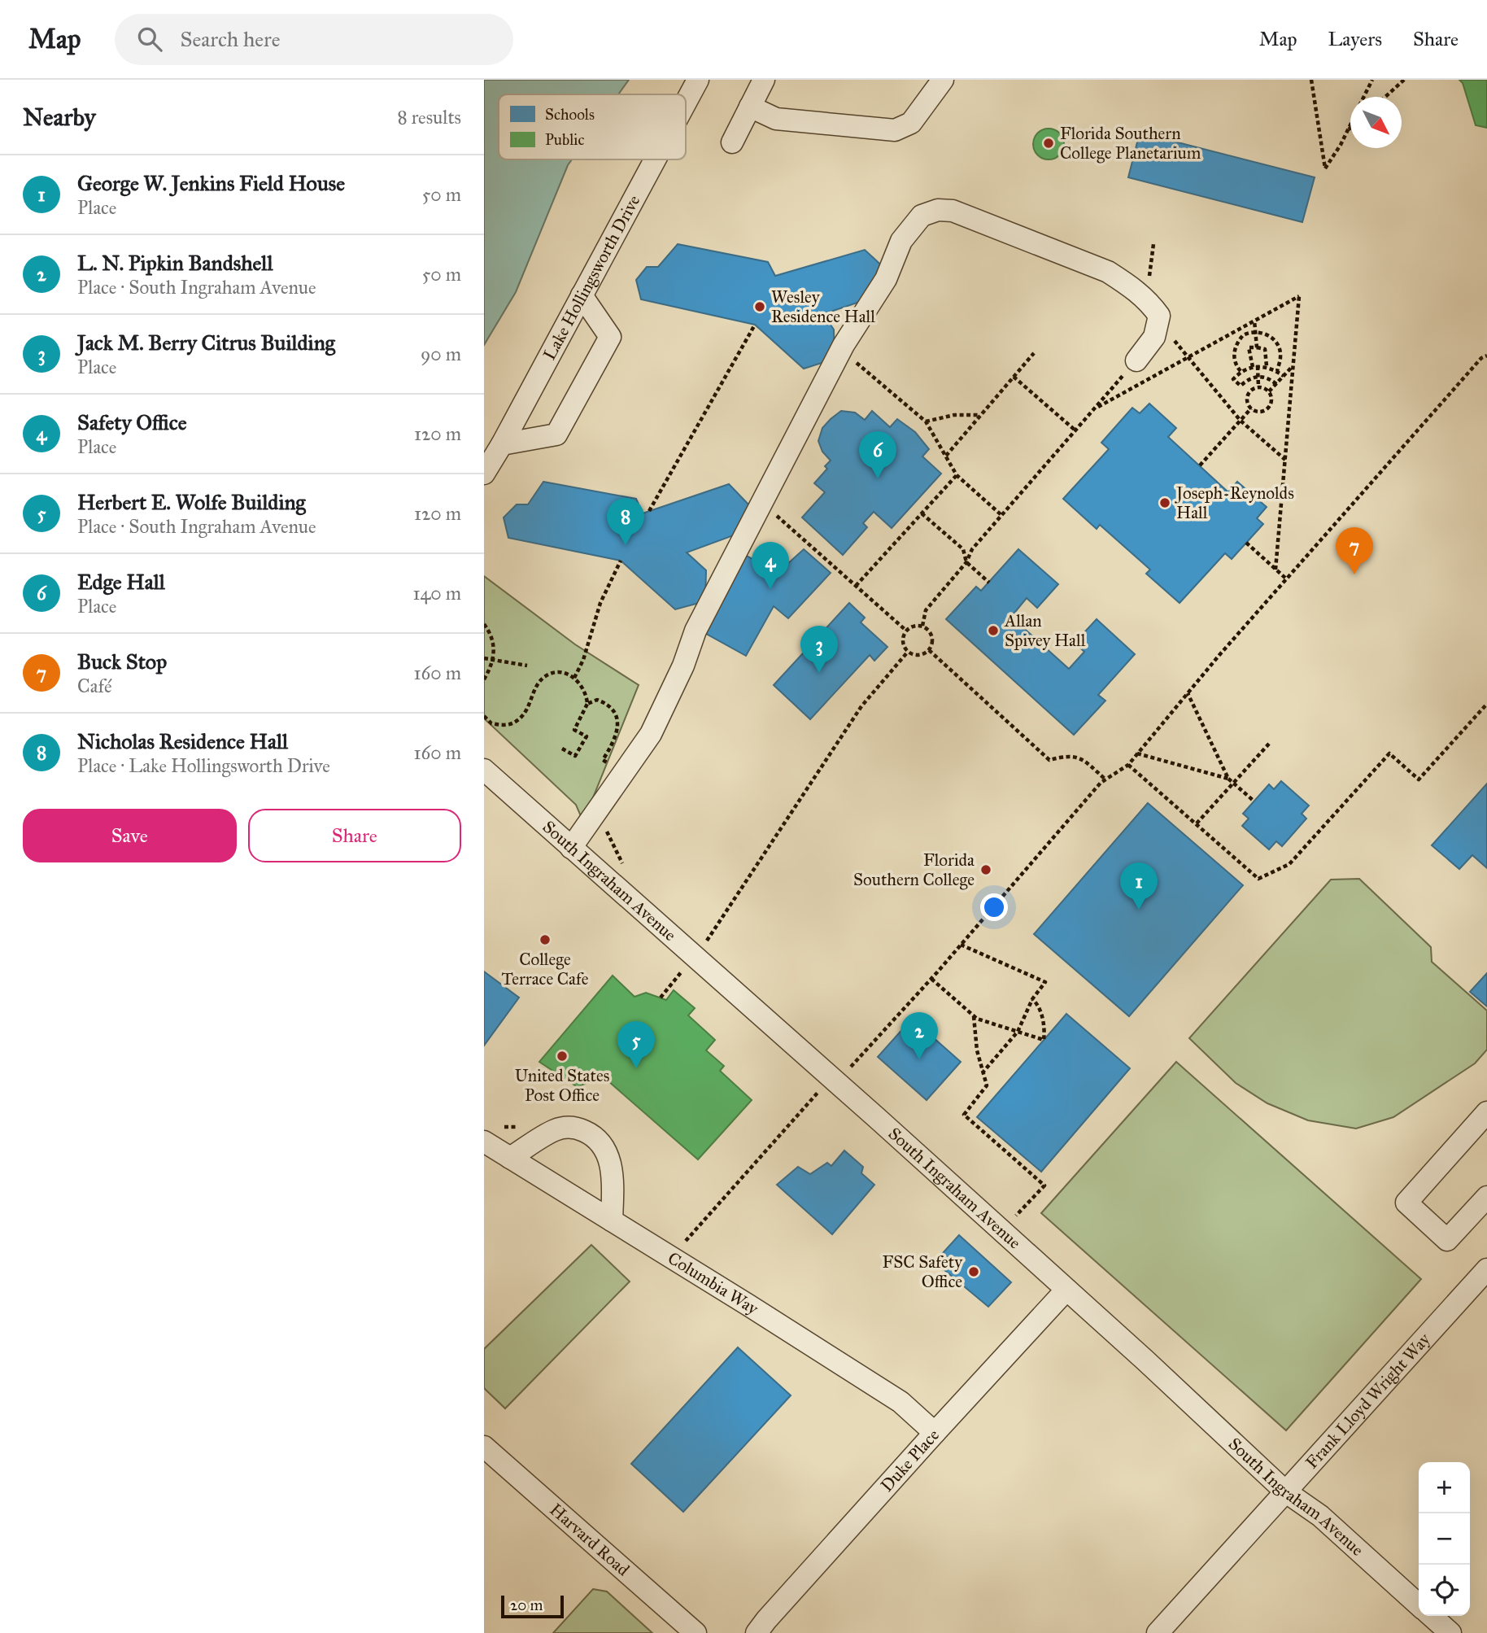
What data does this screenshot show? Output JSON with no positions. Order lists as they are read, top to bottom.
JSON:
{
  "streets": {
    "street": [
      "Lake Hollingsworth Drive",
      "South Ingraham Avenue",
      "Columbia Way",
      "Frank Lloyd Wright Way",
      "Duke Place",
      "Harvard Road"
    ]
  },
  "crossings": [
    ["South Ingraham Avenue", "Frank Lloyd Wright Way"],
    ["South Ingraham Avenue", "Duke Place"],
    ["Columbia Way", "Duke Place"]
  ],
  "places": [
    "Florida Southern College Planetarium",
    "Wesley Residence Hall",
    "Joseph-Reynolds Hall",
    "Allan Spivey Hall",
    "Florida Southern College",
    "College Terrace Cafe",
    "United States Post Office",
    "FSC Safety Office"
  ],
  "legend": ["Schools", "Public"],
  "scale_bar": "20 m",
  "north": "bottom right",
  "page": {
    "header": "Map",
    "search": "Search here",
    "nav": ["Map", "Layers", "Share"],
    "heading": ["Nearby", "8 results"],
    "list": [
      {
        "mark": "1",
        "name": "George W. Jenkins Field House",
        "note": "Place",
        "value": "50 m"
      },
      {
        "mark": "2",
        "name": "L. N. Pipkin Bandshell",
        "note": "Place · South Ingraham Avenue",
        "value": "50 m"
      },
      {
        "mark": "3",
        "name": "Jack M. Berry Citrus Building",
        "note": "Place",
        "value": "90 m"
      },
      {
        "mark": "4",
        "name": "Safety Office",
        "note": "Place",
        "value": "120 m"
      },
      {
        "mark": "5",
        "name": "Herbert E. Wolfe Building",
        "note": "Place · South Ingraham Avenue",
        "value": "120 m"
      },
      {
        "mark": "6",
        "name": "Edge Hall",
        "note": "Place",
        "value": "140 m"
      },
      {
        "mark": "7",
        "name": "Buck Stop",
        "note": "Café",
        "value": "160 m"
      },
      {
        "mark": "8",
        "name": "Nicholas Residence Hall",
        "note": "Place · Lake Hollingsworth Drive",
        "value": "160 m"
      }
    ],
    "pins": [
      "6",
      "8",
      "7",
      "4",
      "3",
      "1",
      "2",
      "5"
    ],
    "buttons": ["Save", "Share"],
    "map_buttons": ["+", "−"],
    "scale": "20 m"
  }
}
